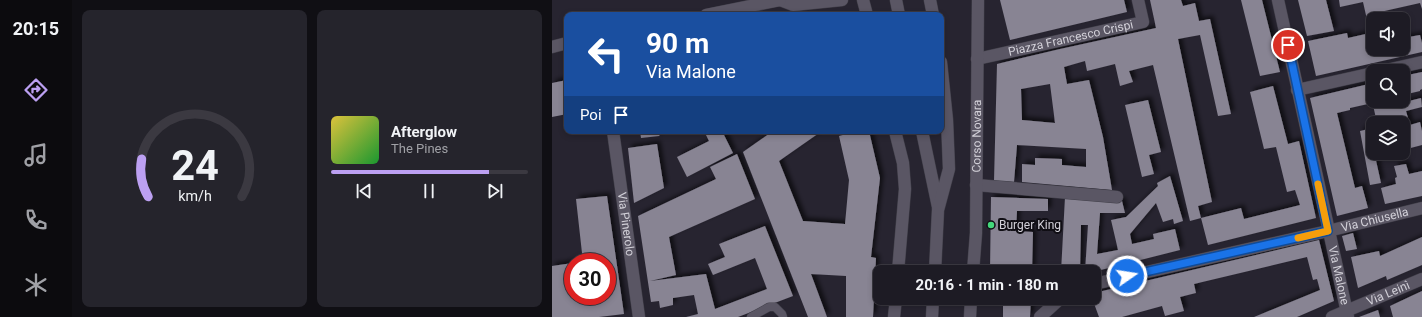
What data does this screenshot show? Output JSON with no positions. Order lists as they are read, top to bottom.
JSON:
{
  "streets": {
    "street": [
      "Piazza Francesco Crispi",
      "Corso Novara",
      "Via Chiusella",
      "Via Pinerolo",
      "Via Malone",
      "Via Leinì"
    ]
  },
  "crossings": [
    ["Piazza Francesco Crispi", "Corso Novara"],
    ["Via Chiusella", "Via Malone"],
    ["Via Malone", "Via Leinì"]
  ],
  "places": ["Burger King"],
  "page": {
    "tabs": "20:15",
    "turn": ["90 m", "Via Malone"],
    "then": "Poi",
    "song": ["Afterglow", "The Pines"],
    "limit": "30",
    "trip": "20:16 · 1 min · 180 m",
    "gauge": ["24", "km/h"]
  }
}
